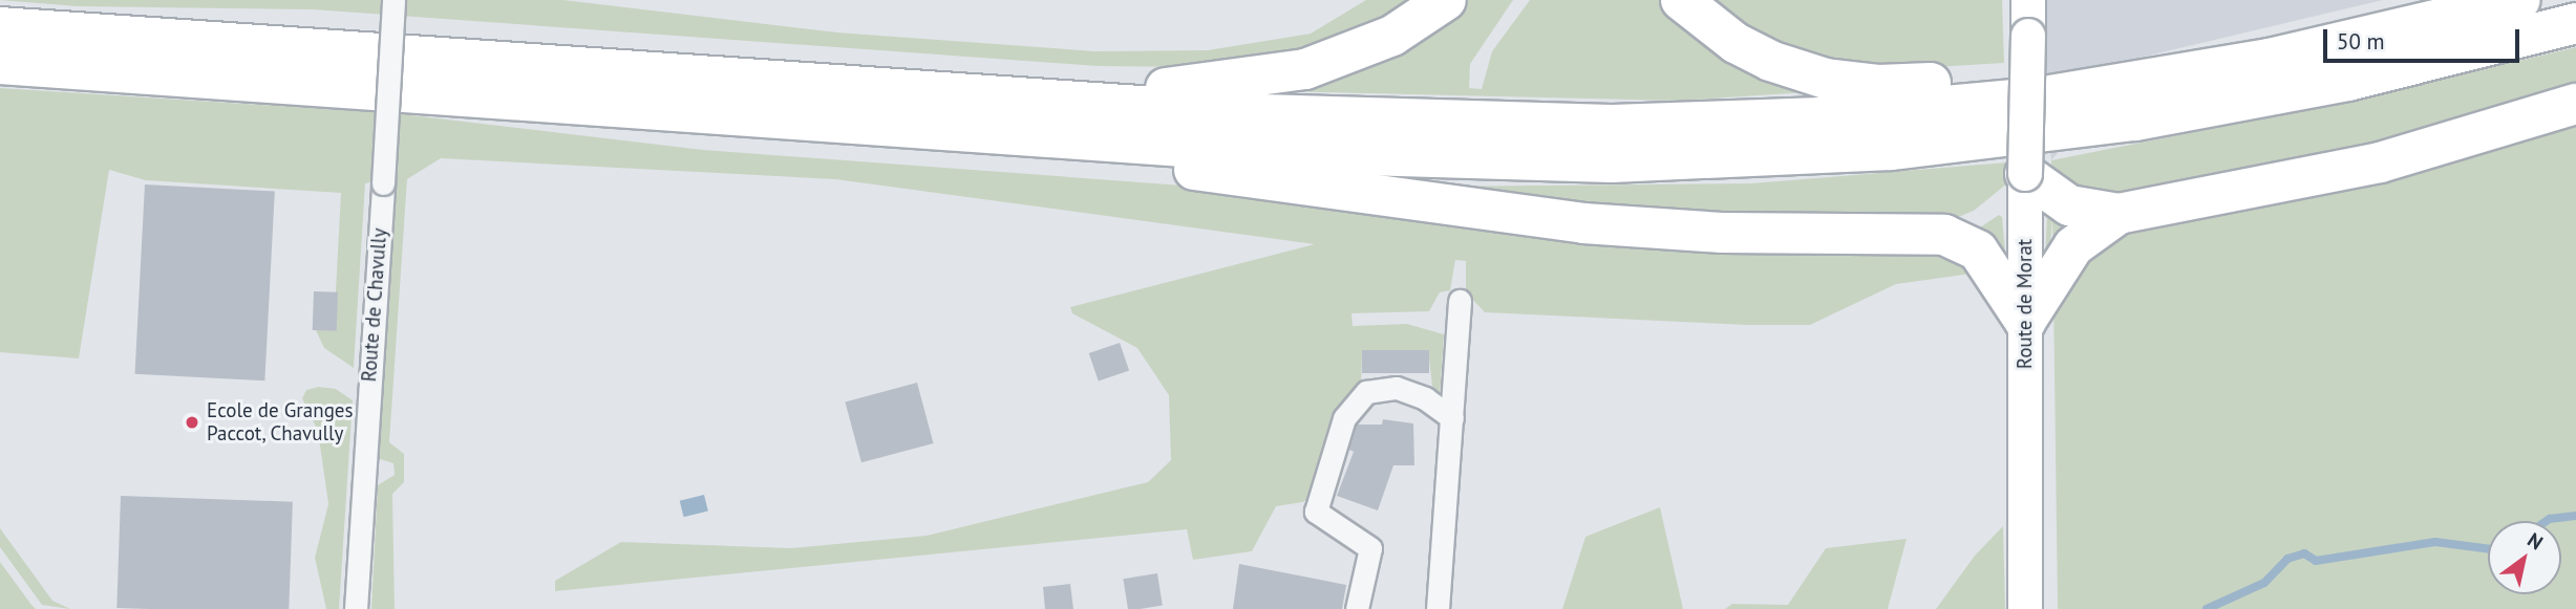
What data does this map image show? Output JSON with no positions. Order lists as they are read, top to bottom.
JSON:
{
  "streets": {
    "main road": ["Route de Morat"],
    "street": ["Route de Chavully"]
  },
  "places": ["Ecole de Granges Paccot, Chavully"],
  "scale_bar": "50 m",
  "north": "top right"
}
